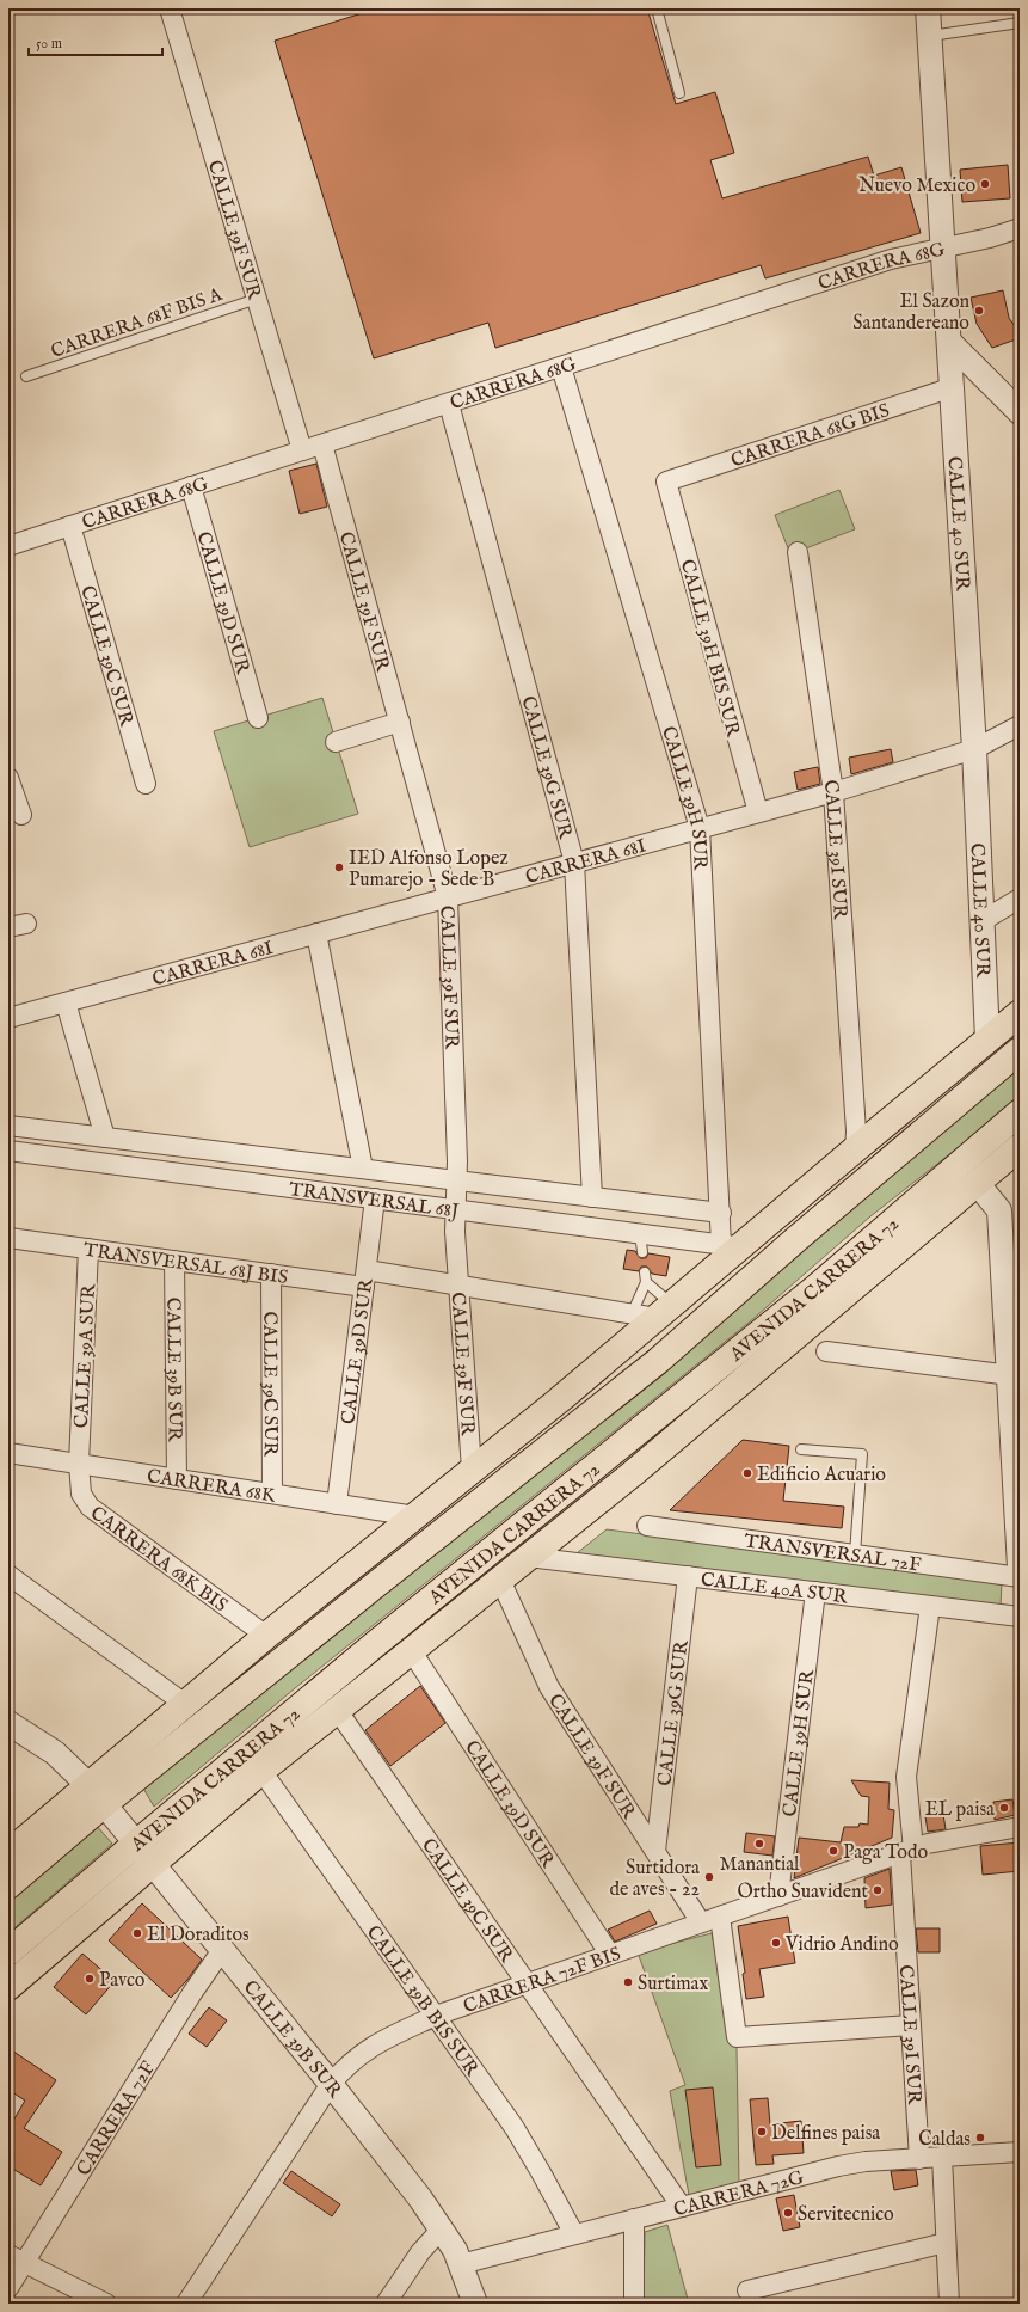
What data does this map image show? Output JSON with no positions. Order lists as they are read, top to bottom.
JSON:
{
  "streets": {
    "highway": ["AVENIDA CARRERA 72"],
    "street": [
      "CALLE 39F SUR",
      "CARRERA 68G",
      "CARRERA 68G BIS",
      "CALLE 40 SUR",
      "CALLE 39D SUR",
      "CALLE 39H BIS SUR",
      "CALLE 39C SUR",
      "CALLE 39G SUR",
      "CALLE 39H SUR",
      "CALLE 39I SUR",
      "CARRERA 68I",
      "TRANSVERSAL 68J",
      "TRANSVERSAL 68J BIS",
      "CALLE 39A SUR",
      "CALLE 39B SUR",
      "CARRERA 68K",
      "TRANSVERSAL 72F",
      "CARRERA 68K BIS",
      "CALLE 40A SUR",
      "CARRERA 72F BIS",
      "CALLE 39B BIS SUR",
      "CARRERA 72F",
      "CARRERA 72G"
    ],
    "lane": ["CARRERA 68F BIS A"]
  },
  "crossings": [
    ["CALLE 39F SUR", "CARRERA 68G"],
    ["CALLE 39F SUR", "CARRERA 68F BIS A"],
    ["CALLE 39F SUR", "CALLE 39G SUR"],
    ["CALLE 39F SUR", "CARRERA 68I"],
    ["CALLE 39F SUR", "TRANSVERSAL 68J"],
    ["CALLE 39F SUR", "TRANSVERSAL 68J BIS"],
    ["CALLE 39F SUR", "AVENIDA CARRERA 72"],
    ["CALLE 39F SUR", "CARRERA 72F BIS"],
    ["CARRERA 68G", "CALLE 40 SUR"],
    ["CARRERA 68G", "CALLE 39D SUR"],
    ["CARRERA 68G", "CALLE 39C SUR"],
    ["CARRERA 68G", "CALLE 39G SUR"],
    ["CARRERA 68G", "CALLE 39H SUR"],
    ["CARRERA 68G BIS", "CALLE 40 SUR"],
    ["CARRERA 68G BIS", "CALLE 39H BIS SUR"],
    ["CALLE 40 SUR", "CARRERA 68I"],
    ["CALLE 39D SUR", "TRANSVERSAL 68J"],
    ["CALLE 39D SUR", "TRANSVERSAL 68J BIS"],
    ["CALLE 39D SUR", "AVENIDA CARRERA 72"],
    ["CALLE 39D SUR", "CARRERA 68K"],
    ["CALLE 39D SUR", "CARRERA 72F BIS"],
    ["CALLE 39H BIS SUR", "CARRERA 68I"],
    ["CALLE 39C SUR", "TRANSVERSAL 68J BIS"],
    ["CALLE 39C SUR", "AVENIDA CARRERA 72"],
    ["CALLE 39C SUR", "CARRERA 68K"],
    ["CALLE 39C SUR", "CARRERA 72F BIS"],
    ["CALLE 39C SUR", "CARRERA 72G"],
    ["CALLE 39G SUR", "CARRERA 68I"],
    ["CALLE 39G SUR", "TRANSVERSAL 68J"],
    ["CALLE 39G SUR", "CALLE 40A SUR"],
    ["CALLE 39H SUR", "CARRERA 68I"],
    ["CALLE 39H SUR", "TRANSVERSAL 68J"],
    ["CALLE 39H SUR", "CALLE 40A SUR"],
    ["CALLE 39H SUR", "CARRERA 72F BIS"],
    ["CALLE 39I SUR", "CARRERA 68I"],
    ["CALLE 39I SUR", "CALLE 40A SUR"],
    ["CALLE 39I SUR", "CARRERA 72F BIS"],
    ["CALLE 39I SUR", "CARRERA 72G"],
    ["TRANSVERSAL 68J BIS", "CALLE 39A SUR"],
    ["TRANSVERSAL 68J BIS", "CALLE 39B SUR"],
    ["AVENIDA CARRERA 72", "CALLE 39B SUR"],
    ["AVENIDA CARRERA 72", "CALLE 40A SUR"],
    ["AVENIDA CARRERA 72", "CALLE 39B BIS SUR"],
    ["CALLE 39A SUR", "CARRERA 68K"],
    ["CALLE 39A SUR", "CARRERA 68K BIS"],
    ["CALLE 39B SUR", "CARRERA 68K"],
    ["CALLE 39B SUR", "CARRERA 72F BIS"],
    ["CALLE 39B SUR", "CARRERA 72F"],
    ["CALLE 39B SUR", "CARRERA 72G"],
    ["CARRERA 68K", "CARRERA 68K BIS"],
    ["CARRERA 72F BIS", "CALLE 39B BIS SUR"],
    ["CALLE 39B BIS SUR", "CARRERA 72G"]
  ],
  "places": [
    "Nuevo Mexico",
    "El Sazon Santandereano",
    "IED Alfonso Lopez Pumarejo - Sede B",
    "Edificio Acuario",
    "EL paisa",
    "Manantial",
    "Paga Todo",
    "Surtidora de aves - 22",
    "Ortho Suavident",
    "El Doraditos",
    "Vidrio Andino",
    "Pavco",
    "Surtimax",
    "Delfines paisa",
    "Caldas",
    "Servitecnico"
  ],
  "scale_bar": "50 m"
}
